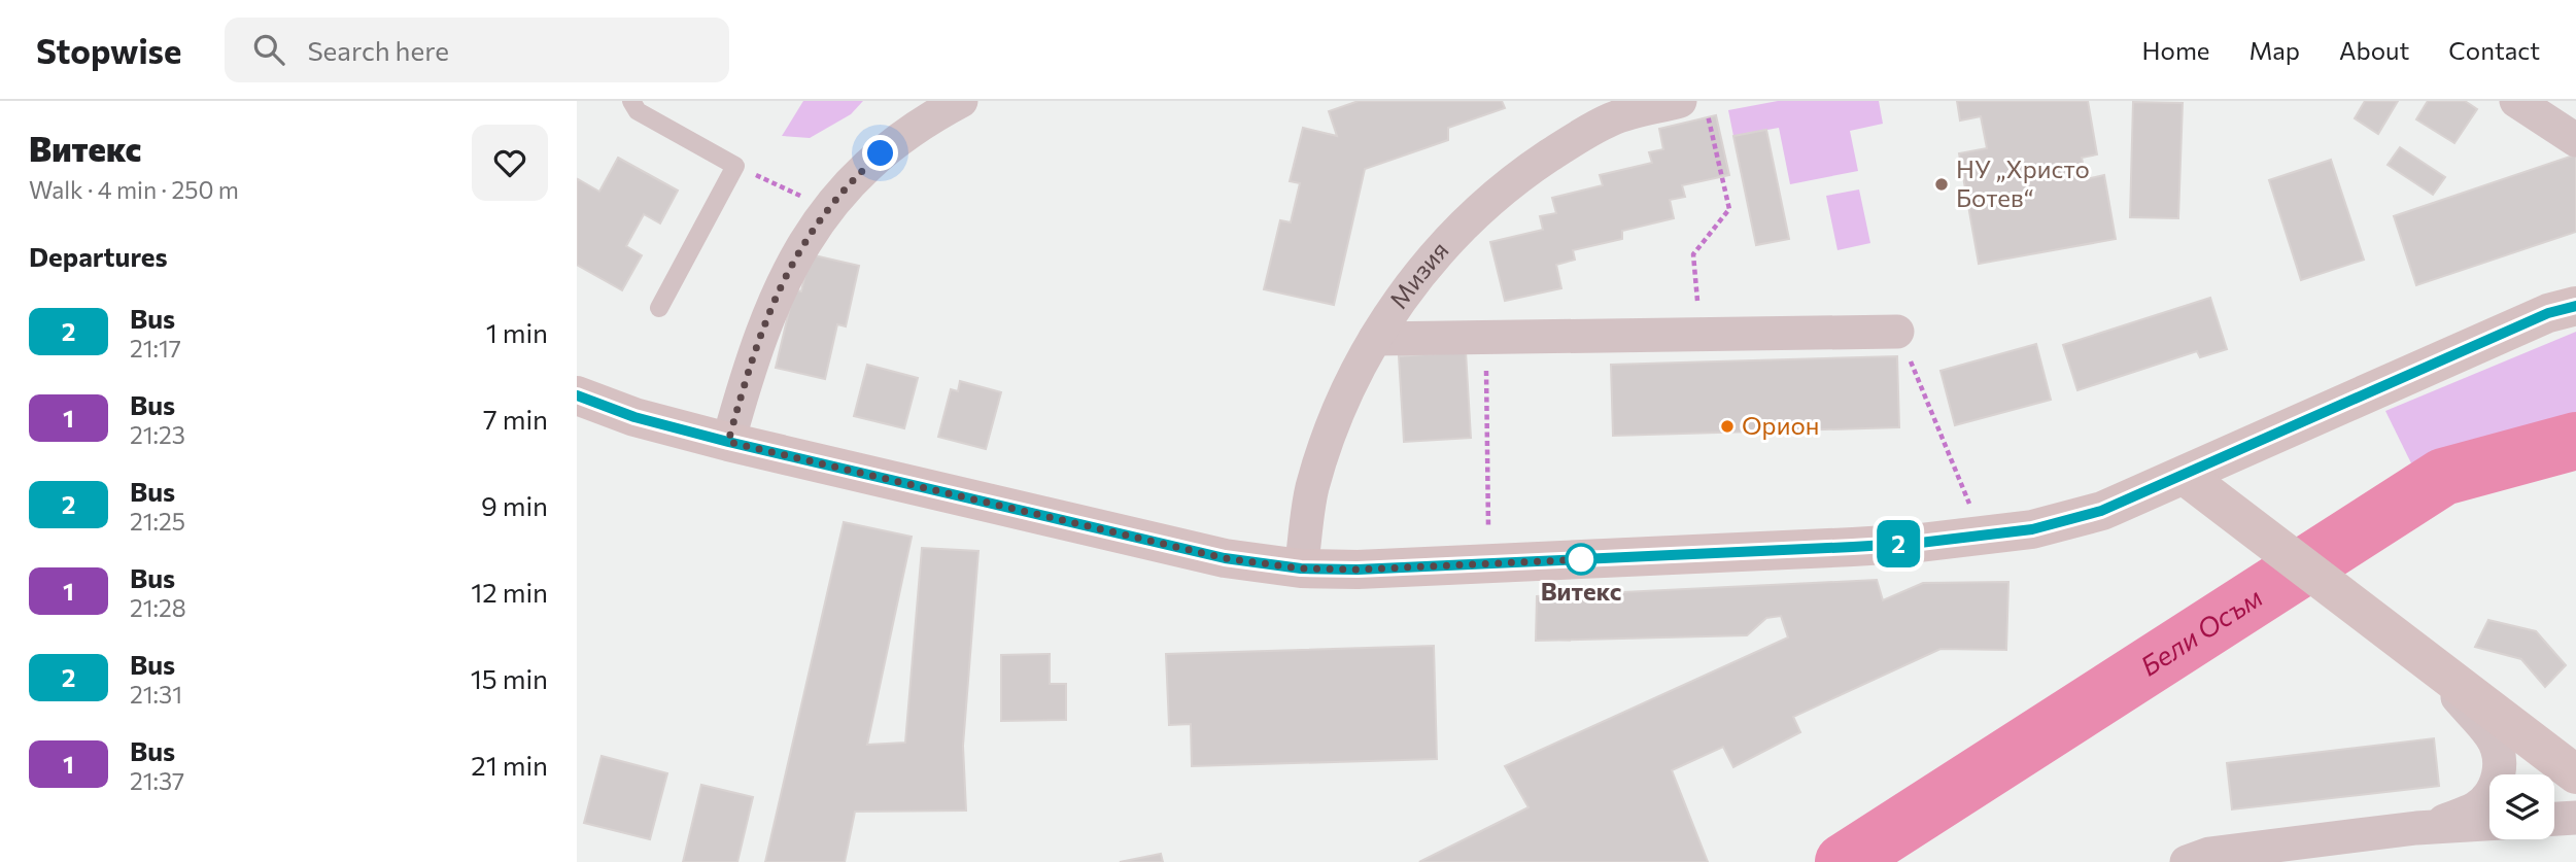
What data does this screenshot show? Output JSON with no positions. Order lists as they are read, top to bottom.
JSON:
{
  "streets": {
    "street": ["Мизия"]
  },
  "water": ["Бели Осъм"],
  "places": ["НУ „Христо Ботев“", "Орион", "Витекс"],
  "lines": ["bus line 2"],
  "page": {
    "header": "Stopwise",
    "search": "Search here",
    "nav": [
      "Home",
      "Map",
      "About",
      "Contact"
    ],
    "heading": [
      ["Витекс", "Walk · 4 min · 250 m"],
      "Departures"
    ],
    "on_map": "2",
    "list": [
      {
        "mark": "2",
        "name": "Bus",
        "note": "21:17",
        "value": "1 min"
      },
      {
        "mark": "1",
        "name": "Bus",
        "note": "21:23",
        "value": "7 min"
      },
      {
        "mark": "2",
        "name": "Bus",
        "note": "21:25",
        "value": "9 min"
      },
      {
        "mark": "1",
        "name": "Bus",
        "note": "21:28",
        "value": "12 min"
      },
      {
        "mark": "2",
        "name": "Bus",
        "note": "21:31",
        "value": "15 min"
      },
      {
        "mark": "1",
        "name": "Bus",
        "note": "21:37",
        "value": "21 min"
      }
    ]
  }
}
